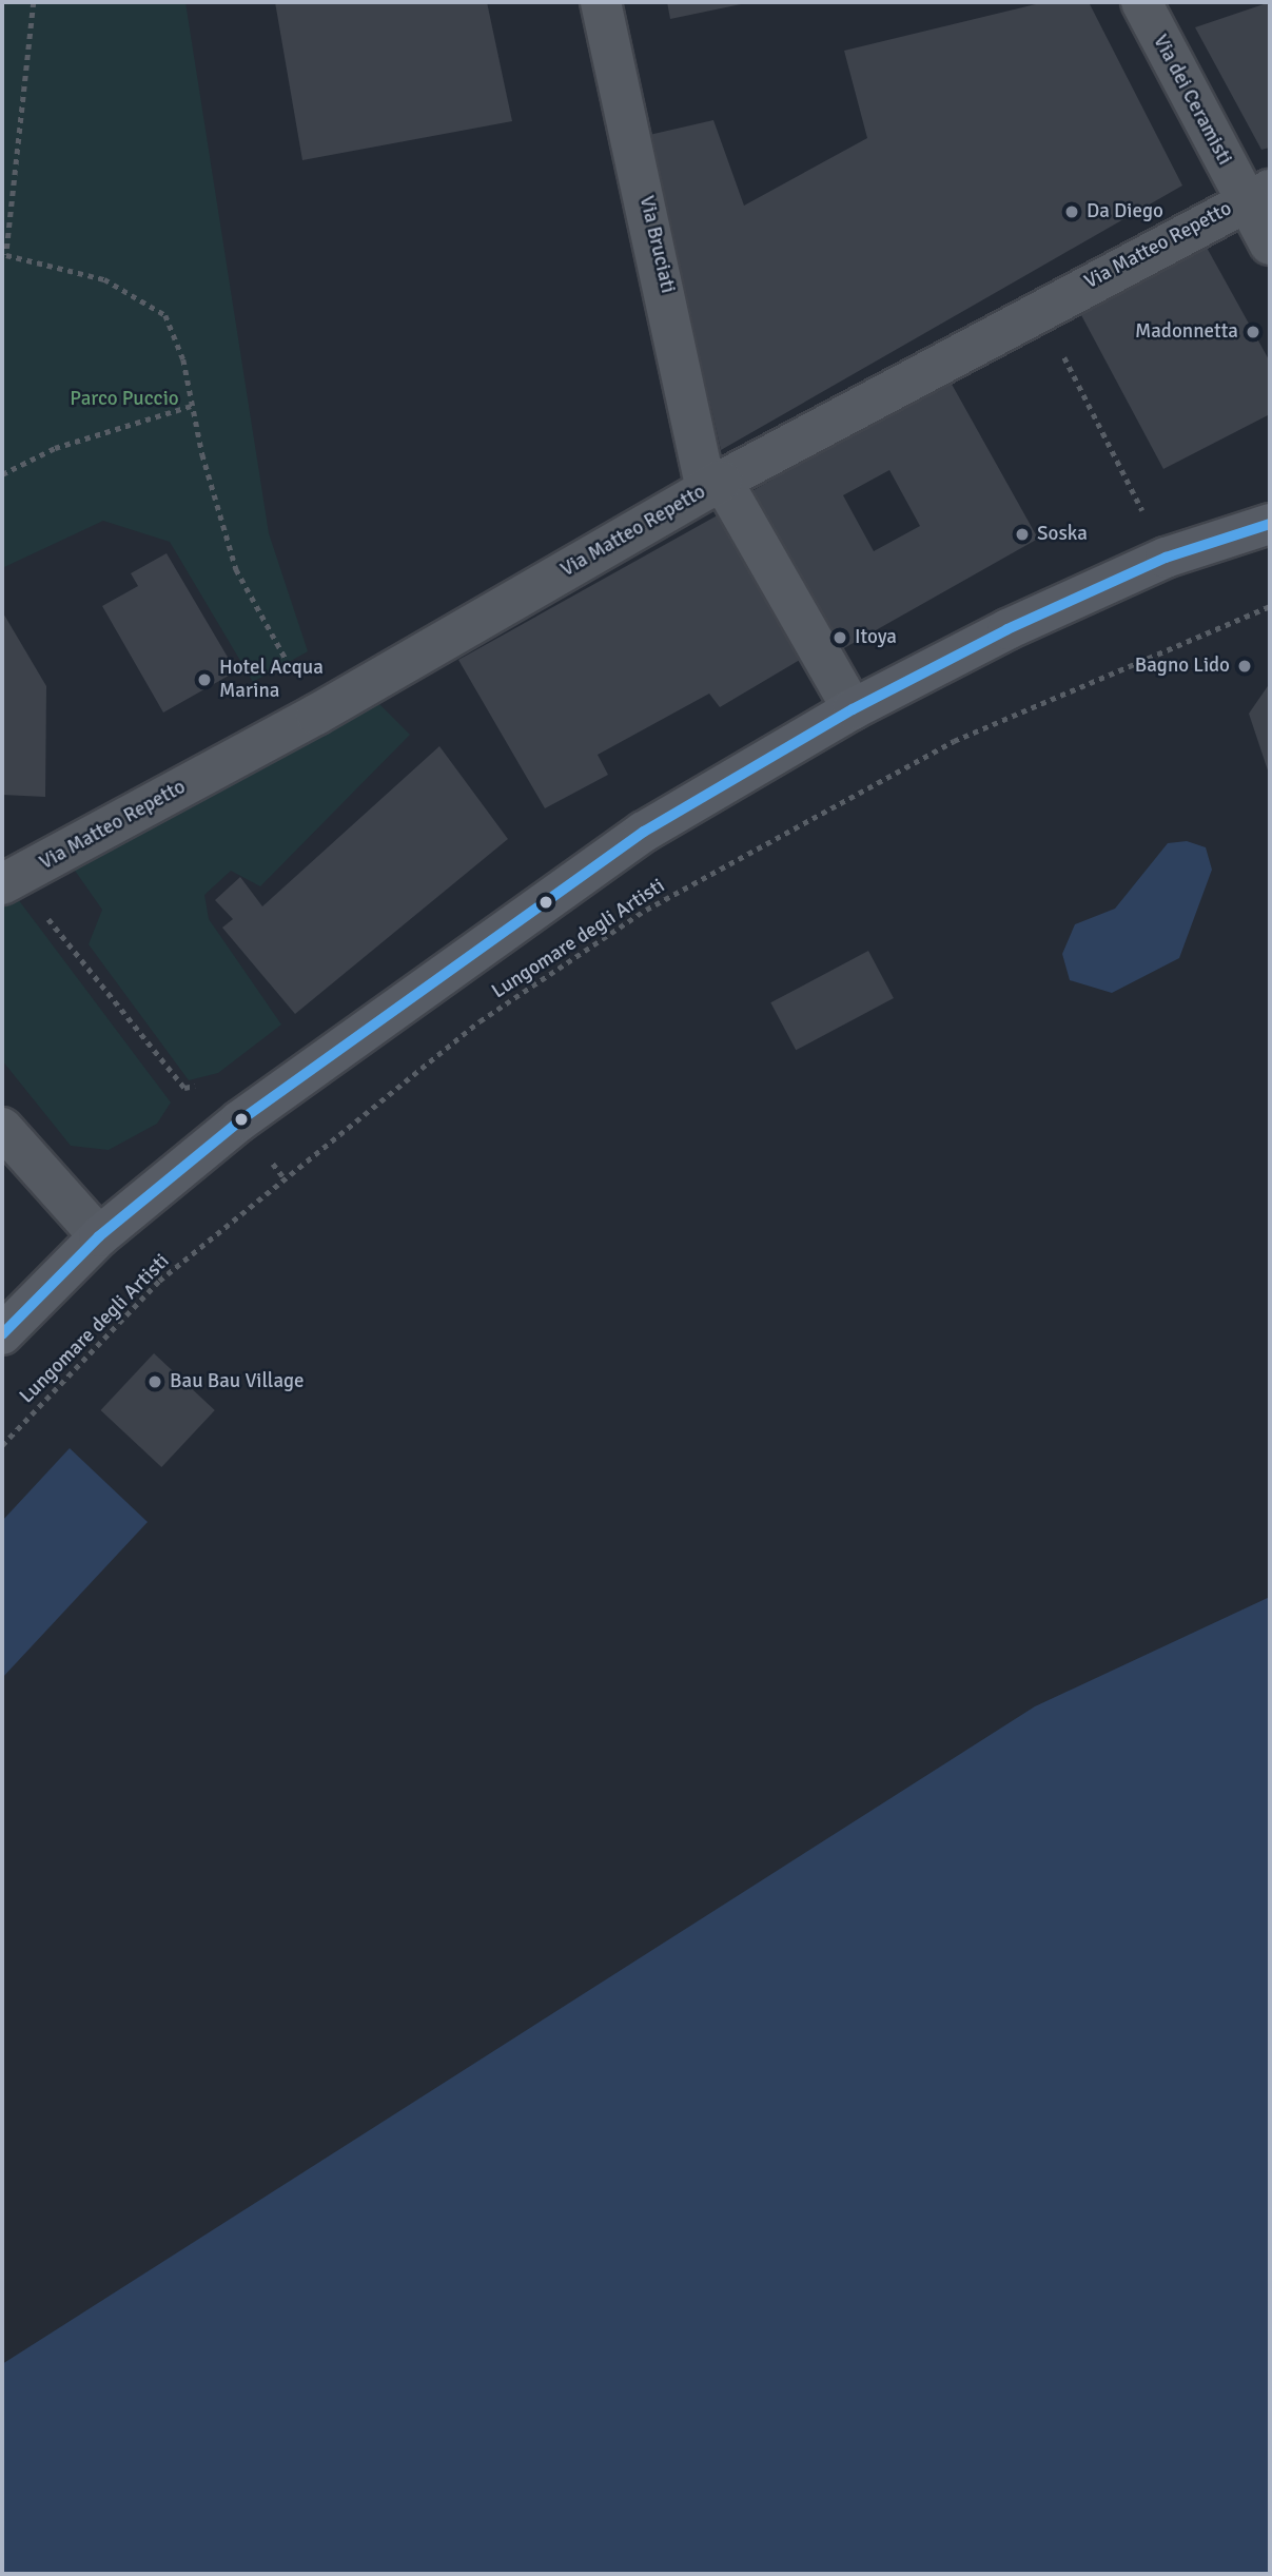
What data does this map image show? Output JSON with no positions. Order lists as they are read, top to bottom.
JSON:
{
  "streets": {
    "street": ["Via dei Ceramisti", "Via Bruciati", "Via Matteo Repetto"],
    "path": ["Lungomare degli Artisti"]
  },
  "crossings": [
    ["Via dei Ceramisti", "Via Matteo Repetto"],
    ["Via Bruciati", "Via Matteo Repetto"]
  ],
  "parks": ["Parco Puccio"],
  "places": [
    "Da Diego",
    "Madonnetta",
    "Soska",
    "Itoya",
    "Bagno Lido",
    "Hotel Acqua Marina",
    "Bau Bau Village"
  ]
}
